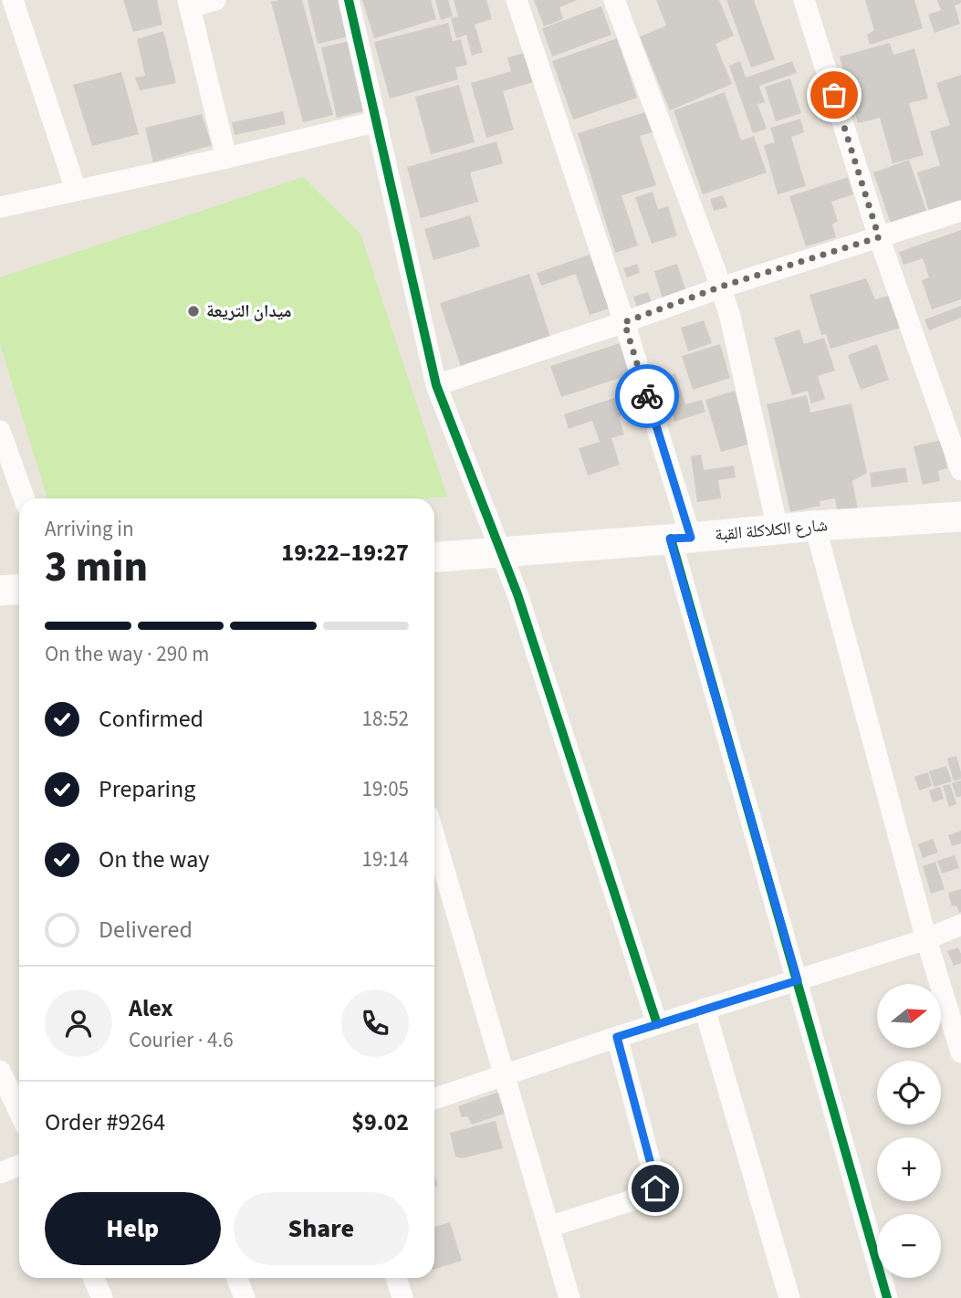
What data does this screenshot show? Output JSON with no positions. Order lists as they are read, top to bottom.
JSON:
{
  "streets": {
    "street": ["شارع الكلاكلة القبة"]
  },
  "places": ["ميدان التريعة"],
  "north": "right",
  "page": {
    "heading": ["3 min", "Arriving in", "19:22–19:27"],
    "panel": [
      "Alex",
      "Courier · 4.6",
      "Order #9264",
      "$9.02"
    ],
    "bar": "On the way · 290 m",
    "list": [
      ["Confirmed", "18:52"],
      ["Preparing", "19:05"],
      ["On the way", "19:14"],
      "Delivered"
    ],
    "map_buttons": ["+", "−"],
    "buttons": ["Help", "Share"]
  }
}
